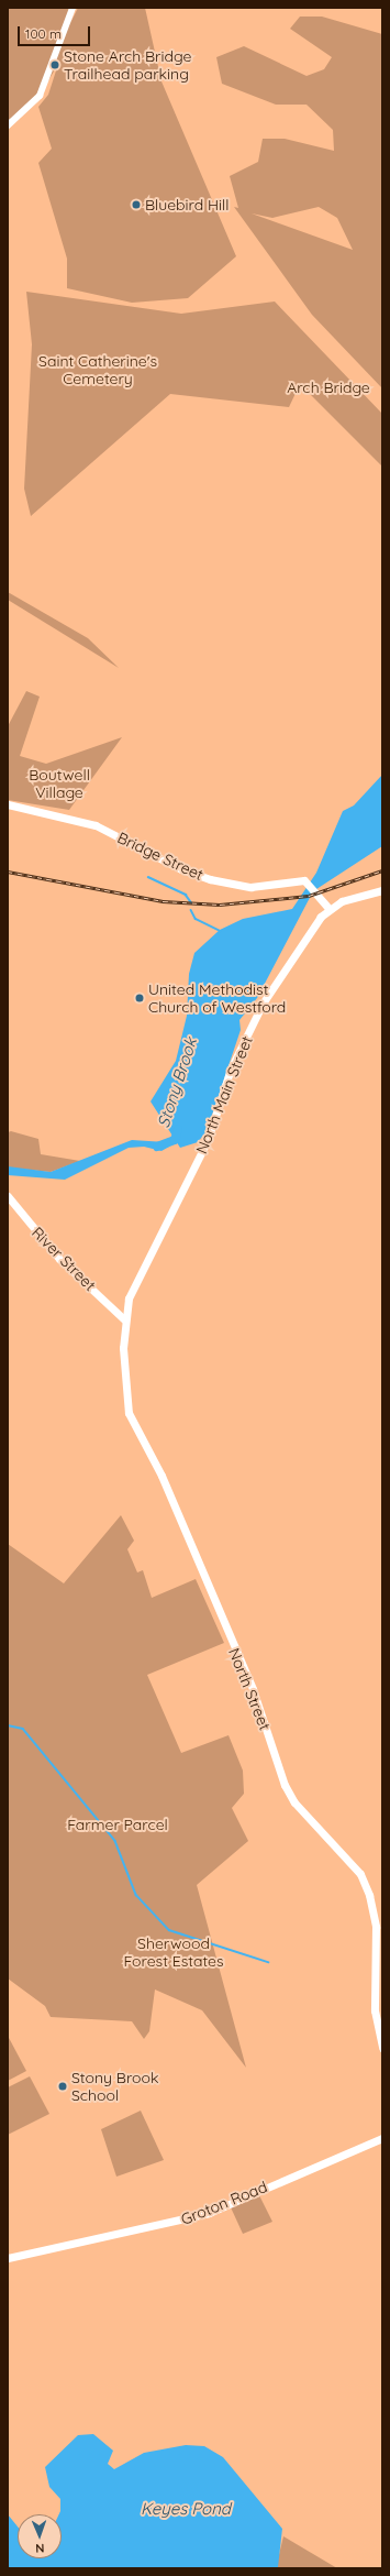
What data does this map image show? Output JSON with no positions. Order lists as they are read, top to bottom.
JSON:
{
  "streets": {
    "main road": [
      "Bridge Street",
      "North Main Street",
      "River Street",
      "North Street",
      "Groton Road"
    ]
  },
  "crossings": [
    ["Bridge Street", "North Main Street"],
    ["North Main Street", "River Street"],
    ["North Main Street", "North Street"],
    ["River Street", "North Street"]
  ],
  "water": ["Stony Brook", "Keyes Pond"],
  "parks": [
    "Saint Catherine's Cemetery",
    "Arch Bridge",
    "Boutwell Village",
    "Farmer Parcel",
    "Sherwood Forest Estates"
  ],
  "places": [
    "Stone Arch Bridge Trailhead parking",
    "Bluebird Hill",
    "United Methodist Church of Westford",
    "Stony Brook School"
  ],
  "scale_bar": "100 m",
  "north": "bottom"
}
